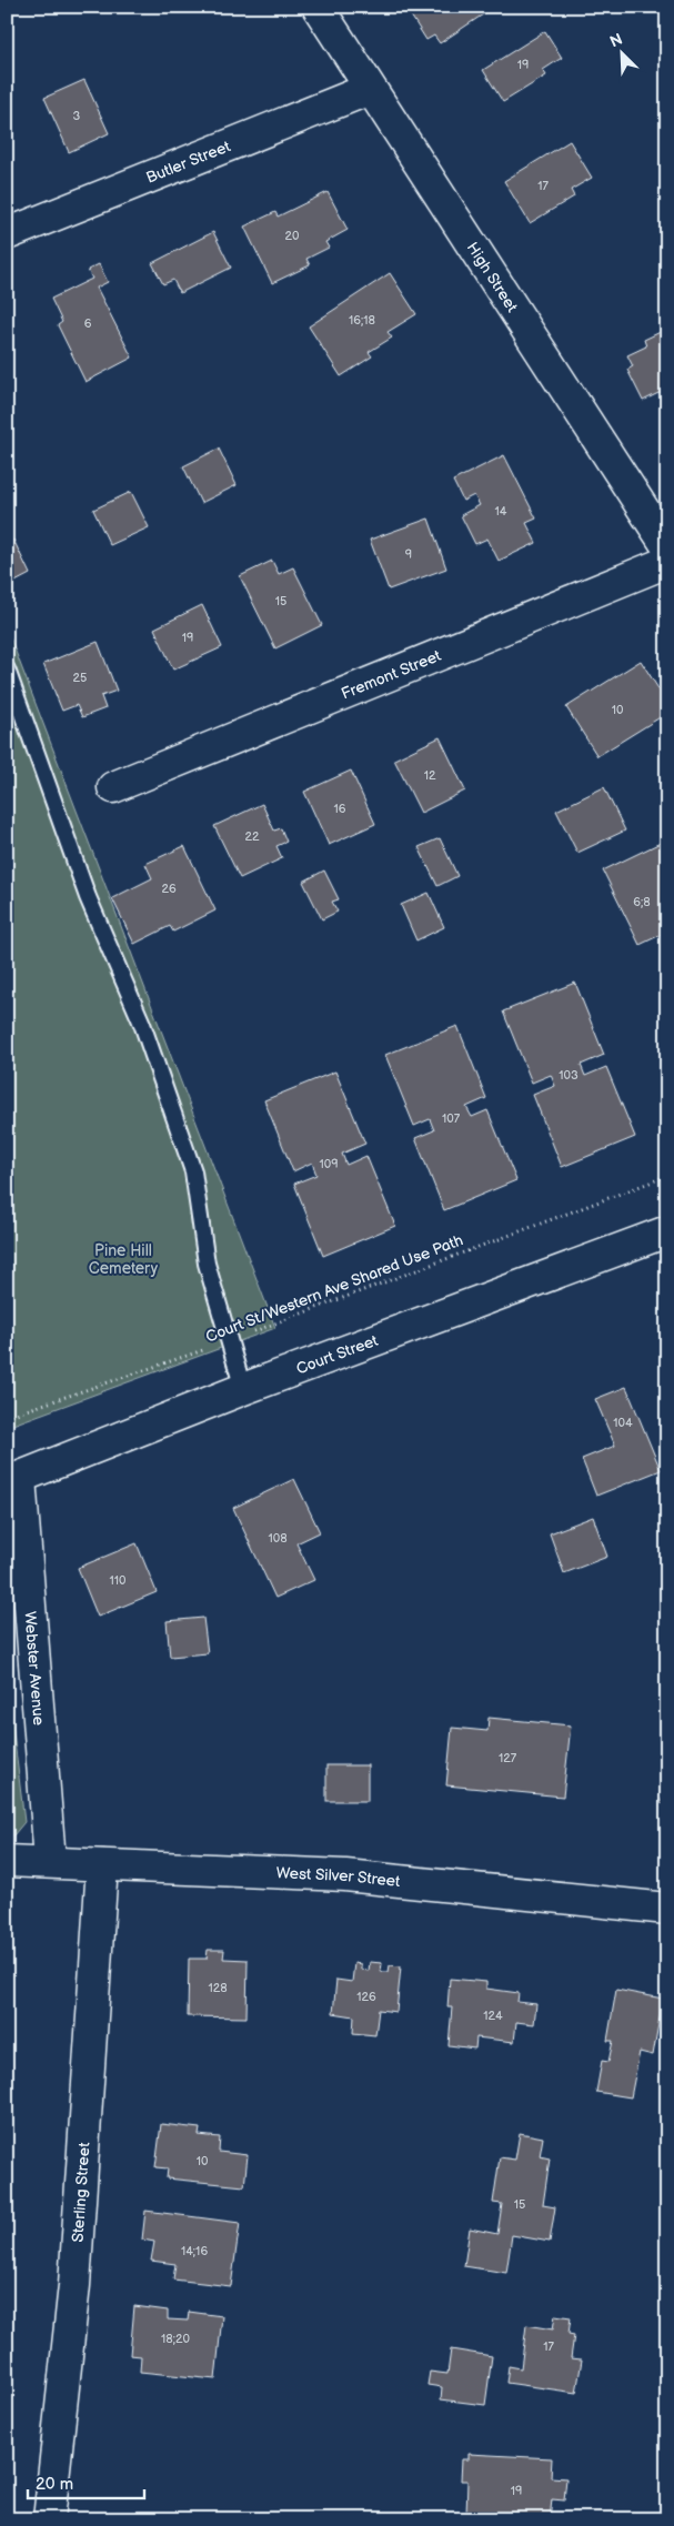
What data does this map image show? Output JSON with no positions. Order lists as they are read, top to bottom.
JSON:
{
  "streets": {
    "street": [
      "Butler Street",
      "High Street",
      "Fremont Street",
      "Court Street",
      "Webster Avenue",
      "West Silver Street",
      "Sterling Street"
    ],
    "path": ["Court St/Western Ave Shared Use Path"]
  },
  "crossings": [
    ["Butler Street", "High Street"],
    ["Court Street", "Webster Avenue"],
    ["Webster Avenue", "West Silver Street"],
    ["West Silver Street", "Sterling Street"]
  ],
  "parks": ["Pine Hill Cemetery"],
  "house_numbers": [
    "19",
    "3",
    "17",
    "20",
    "16;18",
    "6",
    "14",
    "9",
    "15",
    "19",
    "25",
    "10",
    "12",
    "16",
    "22",
    "26",
    "6;8",
    "103",
    "107",
    "109",
    "104",
    "108",
    "110",
    "127",
    "128",
    "126",
    "124",
    "10",
    "15",
    "14;16",
    "18;20",
    "17",
    "19"
  ],
  "scale_bar": "20 m",
  "north": "top left"
}
